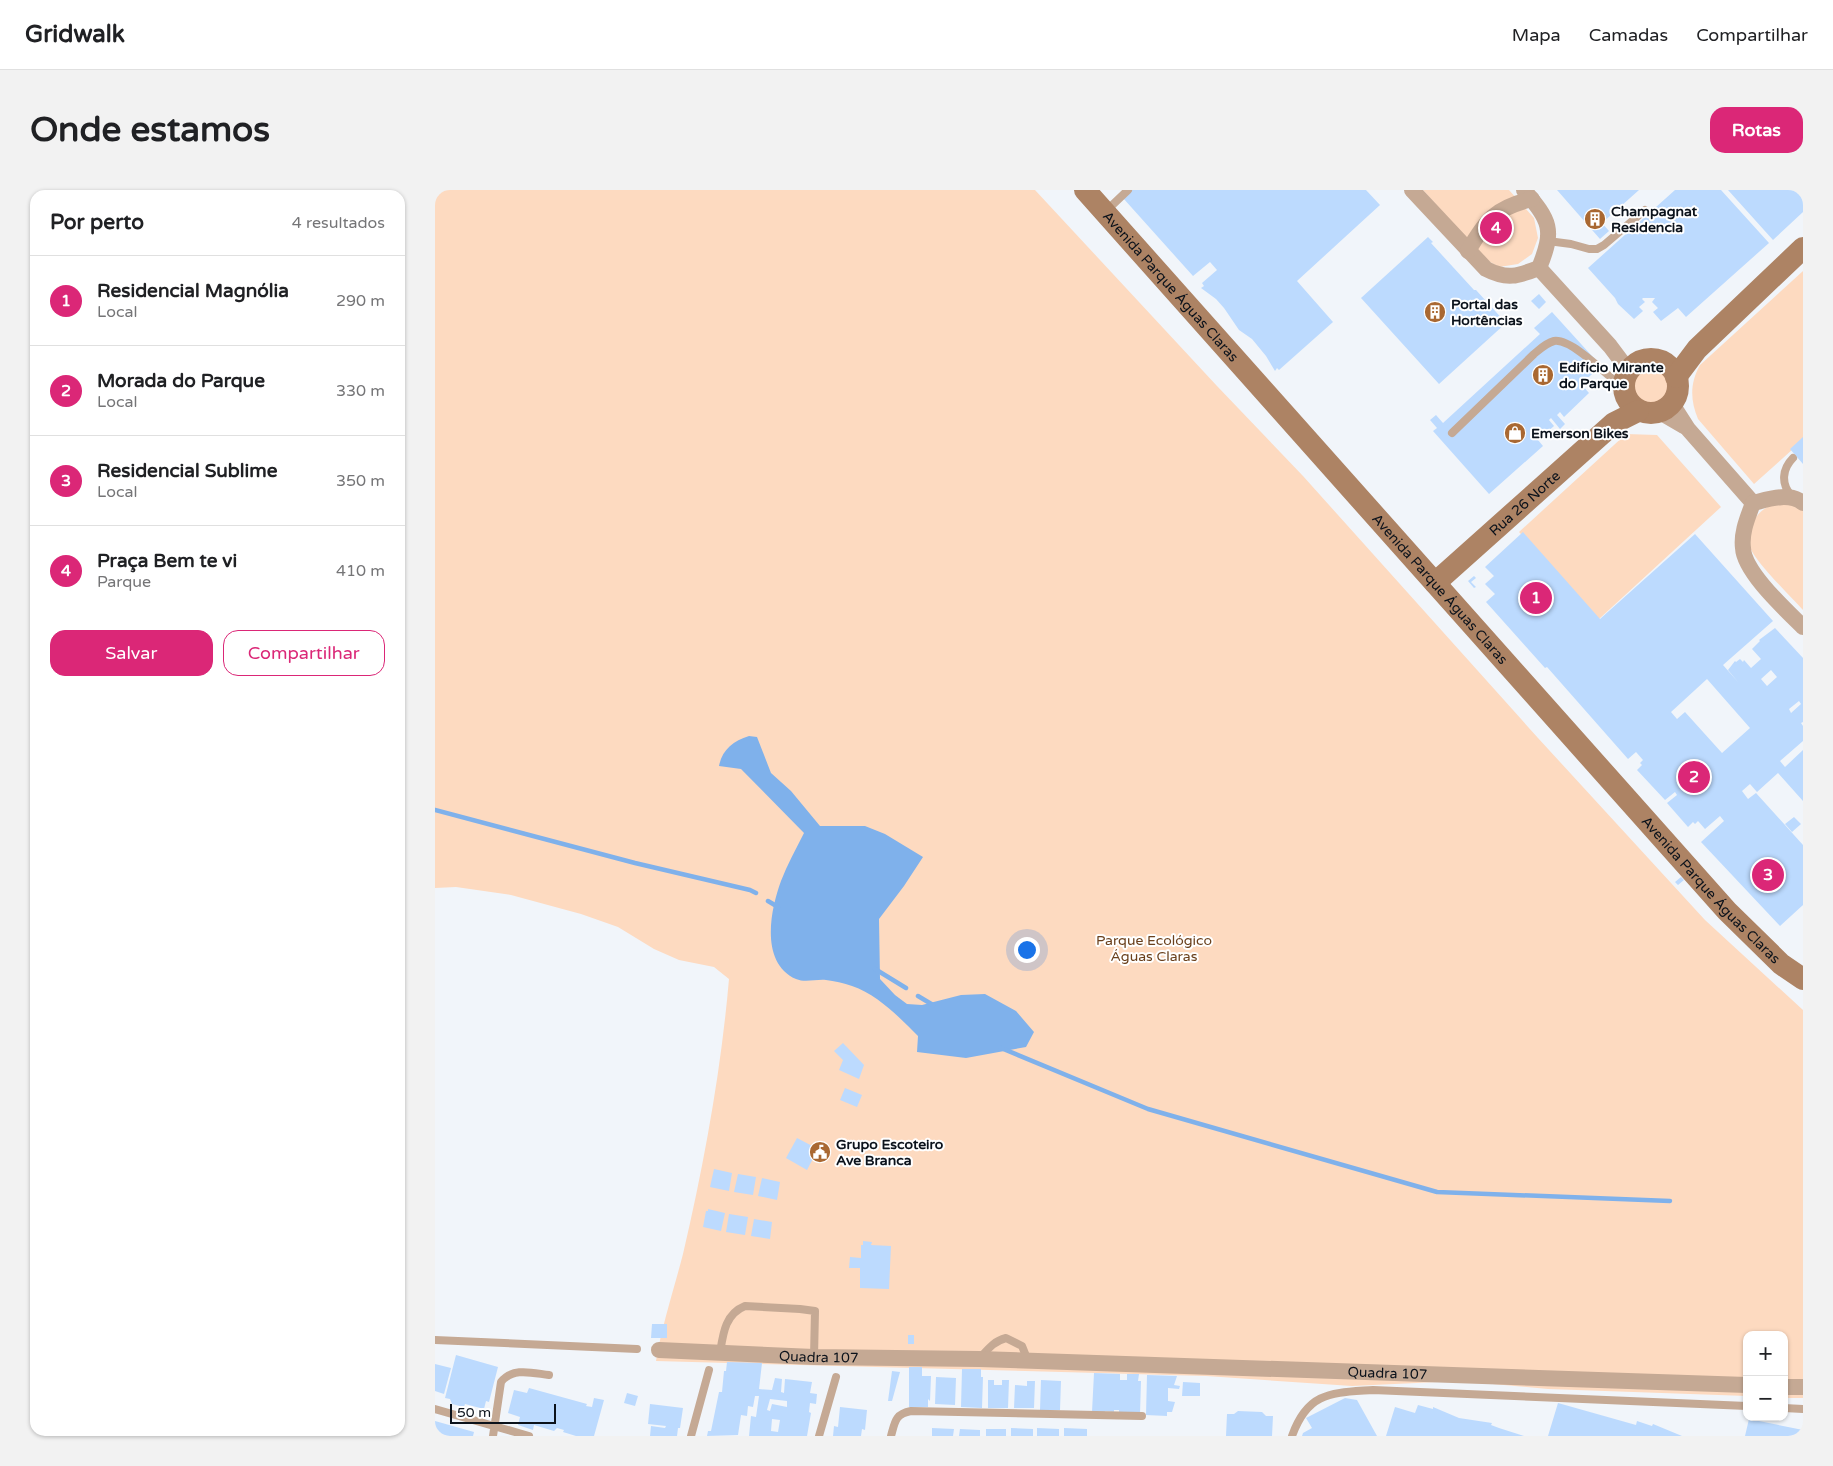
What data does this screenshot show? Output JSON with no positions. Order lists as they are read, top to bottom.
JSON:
{
  "streets": {
    "street": ["Avenida Parque Águas Claras", "Rua 26 Norte", "Quadra 107"]
  },
  "crossings": [
    ["Avenida Parque Águas Claras", "Rua 26 Norte"]
  ],
  "parks": ["Parque Ecológico Águas Claras"],
  "places": {
    "building": ["Champagnat Residencia", "Portal das Hortências", "Edifício Mirante do Parque"],
    "shop": ["Emerson Bikes"],
    "public building": ["Grupo Escoteiro Ave Branca"]
  },
  "scale_bar": "50 m",
  "page": {
    "header": "Gridwalk",
    "nav": ["Mapa", "Camadas", "Compartilhar"],
    "buttons": [
      "Rotas",
      ["Salvar", "Compartilhar"]
    ],
    "title": "Onde estamos",
    "heading": ["Por perto", "4 resultados"],
    "pins": [
      "4",
      "1",
      "2",
      "3"
    ],
    "list": [
      {
        "mark": "1",
        "name": "Residencial Magnólia",
        "note": "Local",
        "value": "290 m"
      },
      {
        "mark": "2",
        "name": "Morada do Parque",
        "note": "Local",
        "value": "330 m"
      },
      {
        "mark": "3",
        "name": "Residencial Sublime",
        "note": "Local",
        "value": "350 m"
      },
      {
        "mark": "4",
        "name": "Praça Bem te vi",
        "note": "Parque",
        "value": "410 m"
      }
    ],
    "map_buttons": ["+", "−"],
    "scale": "50 m"
  }
}
